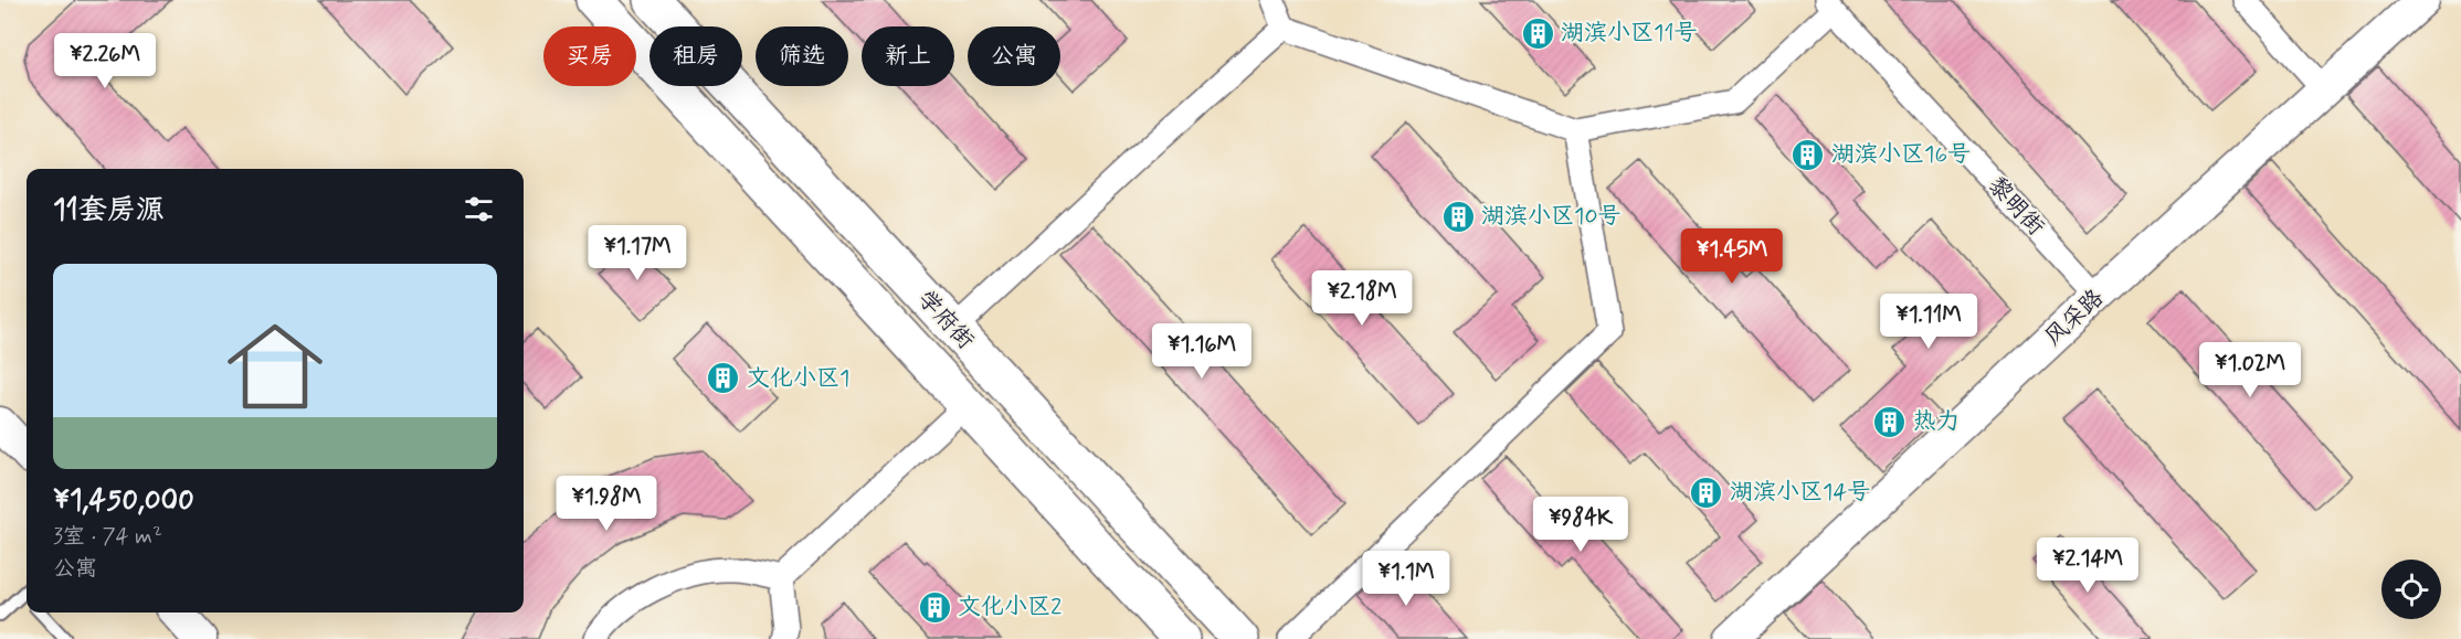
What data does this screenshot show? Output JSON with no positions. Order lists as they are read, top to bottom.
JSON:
{
  "streets": {
    "main road": ["风采路", "学府街"],
    "street": ["黎明街"]
  },
  "crossings": [
    ["黎明街", "风采路"]
  ],
  "places": {
    "building": [
      "湖滨小区11号",
      "湖滨小区16号",
      "湖滨小区10号",
      "文化小区1",
      "热力",
      "湖滨小区14号",
      "文化小区2"
    ]
  },
  "page": {
    "chip": [
      "买房",
      "租房",
      "筛选",
      "新上",
      "公寓"
    ],
    "price": [
      "¥2.26M",
      "¥1.17M",
      "¥1.45M",
      "¥2.18M",
      "¥1.11M",
      "¥1.16M",
      "¥1.02M",
      "¥1.98M",
      "¥984K",
      "¥2.14M",
      "¥1.1M"
    ],
    "heading": "11套房源",
    "list": [
      {
        "name": "¥1,450,000",
        "note": "3室 · 74 m² · 公寓"
      }
    ]
  }
}
